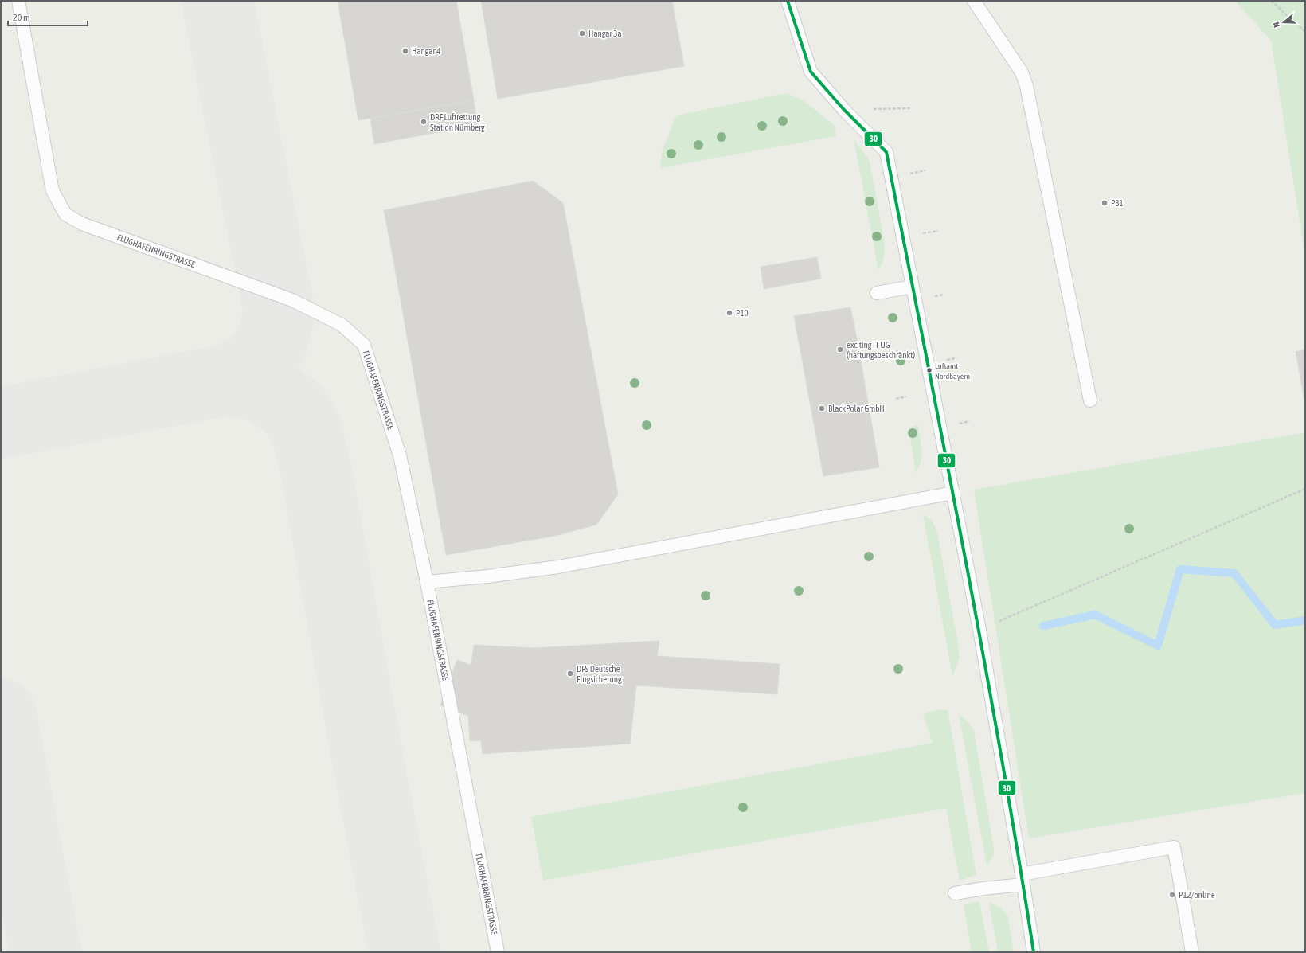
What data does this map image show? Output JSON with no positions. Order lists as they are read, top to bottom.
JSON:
{
  "streets": {
    "lane": ["FLUGHAFENRINGSTRASSE"]
  },
  "places": [
    "Hangar 3a",
    "Hangar 4",
    "DRF Luftrettung Station Nürnberg",
    "P31",
    "P10",
    "exciting IT UG (haftungsbeschränkt)",
    "Luftamt Nordbayern",
    "BlackPolar GmbH",
    "DFS Deutsche Flugsicherung",
    "P12/online"
  ],
  "lines": ["transit line 30"],
  "scale_bar": "20 m",
  "north": "left"
}
